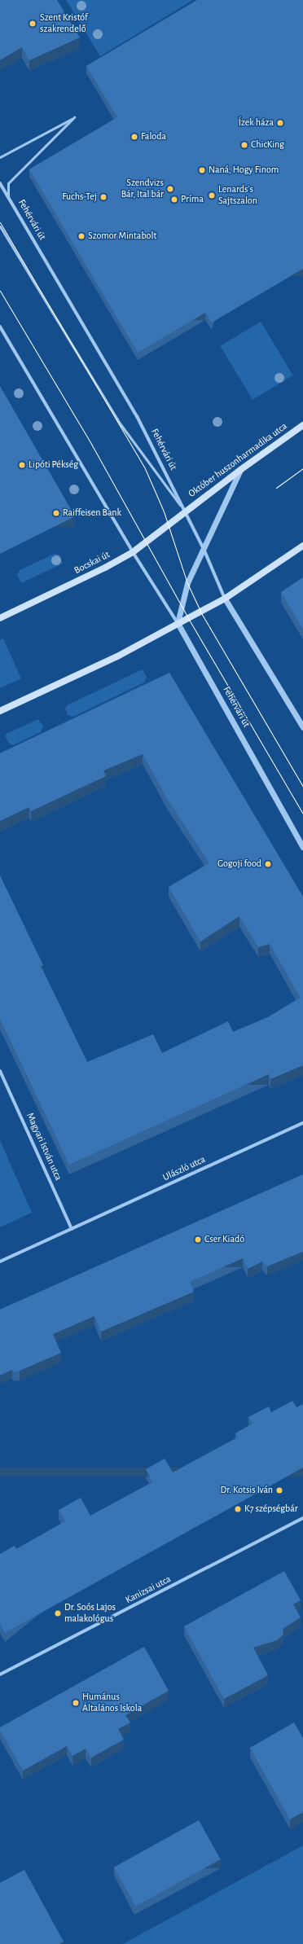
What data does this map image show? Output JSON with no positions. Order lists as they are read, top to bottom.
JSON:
{
  "streets": {
    "main road": ["Október huszonharmadika utca", "Bocskai út"],
    "street": [
      "Fehérvári út",
      "Magyari István utca",
      "Ulászló utca",
      "Kanizsai utca"
    ]
  },
  "crossings": [
    ["Fehérvári út", "Október huszonharmadika utca"],
    ["Fehérvári út", "Bocskai út"],
    ["Október huszonharmadika utca", "Bocskai út"],
    ["Magyari István utca", "Ulászló utca"]
  ],
  "places": [
    "Szent Kristóf szakrendelő",
    "Ízek háza",
    "Faloda",
    "ChicKing",
    "Naná, Hogy Finom",
    "Szendvizs Bár, Ital bár",
    "Lenards's Sajtszalon",
    "Fuchs-Tej",
    "Príma",
    "Szomor Mintabolt",
    "Lipóti Pékség",
    "Raiffeisen Bank",
    "Gogoji food",
    "Cser Kiadó",
    "Dr. Kotsis Iván",
    "K7 szépségbár",
    "Dr. Soós Lajos malakológus",
    "Humánus Általános Iskola"
  ]
}
